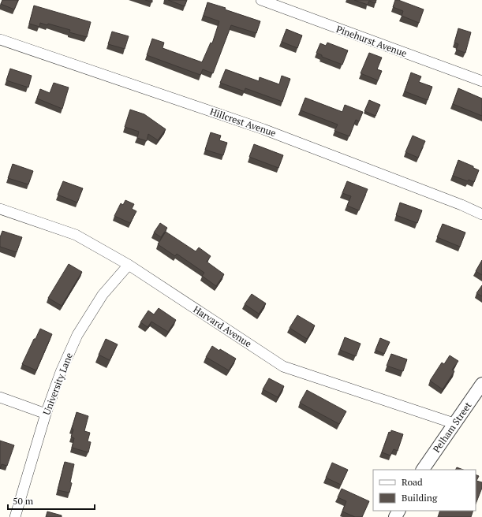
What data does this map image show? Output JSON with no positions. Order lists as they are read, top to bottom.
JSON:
{
  "streets": {
    "street": [
      "Pinehurst Avenue",
      "Hillcrest Avenue",
      "Harvard Avenue",
      "University Lane",
      "Pelham Street"
    ]
  },
  "crossings": [
    ["Harvard Avenue", "University Lane"],
    ["Harvard Avenue", "Pelham Street"]
  ],
  "legend": ["Road", "Building"],
  "scale_bar": "50 m"
}
